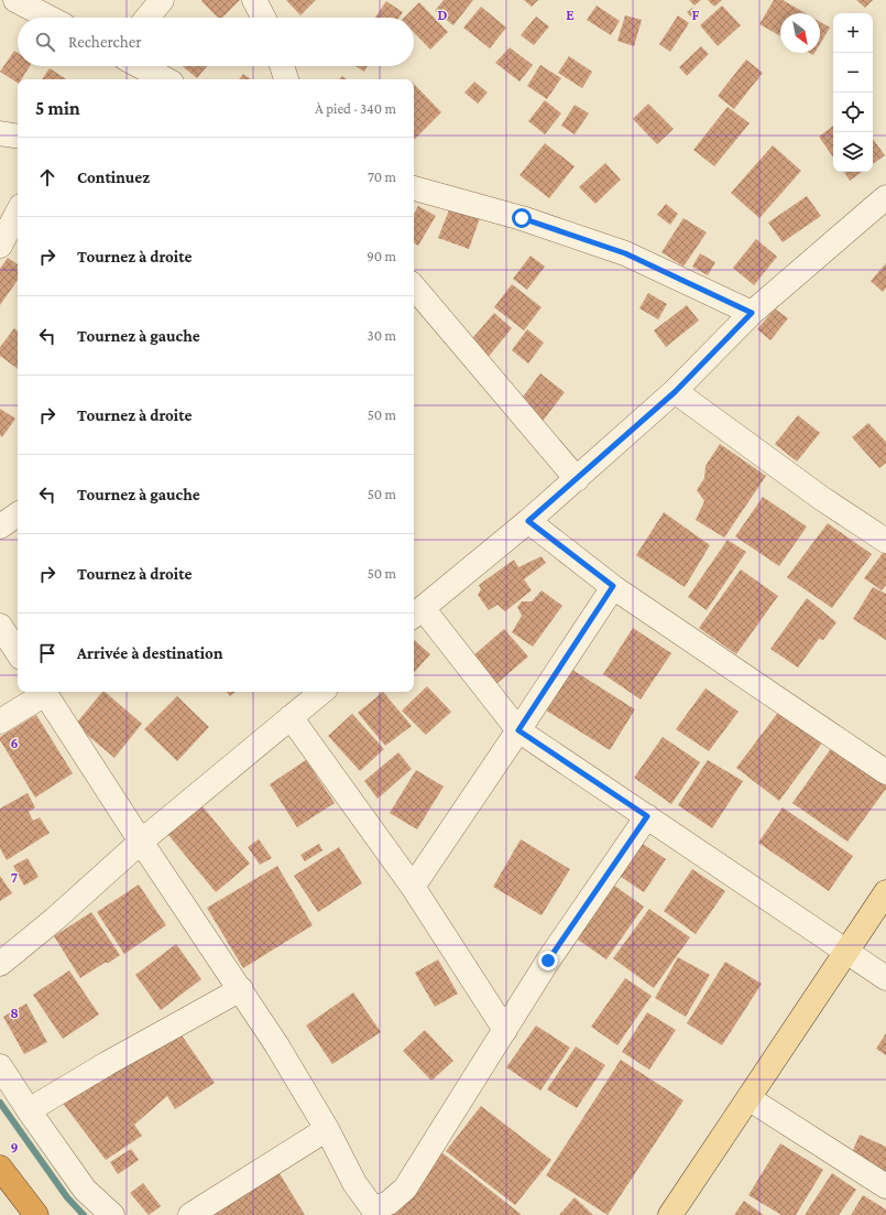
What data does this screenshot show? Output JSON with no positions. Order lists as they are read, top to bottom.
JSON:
{
  "north": "bottom right",
  "page": {
    "map_buttons": ["+", "−"],
    "search": "Rechercher",
    "heading": ["5 min", "À pied · 340 m"],
    "list": [
      ["Continuez", "70 m"],
      ["Tournez à droite", "90 m"],
      ["Tournez à gauche", "30 m"],
      ["Tournez à droite", "50 m"],
      ["Tournez à gauche", "50 m"],
      ["Tournez à droite", "50 m"],
      "Arrivée à destination"
    ]
  },
  "grid": {
    "columns": ["D", "E", "F"],
    "rows": [
      "6",
      "7",
      "8",
      "9"
    ]
  }
}
